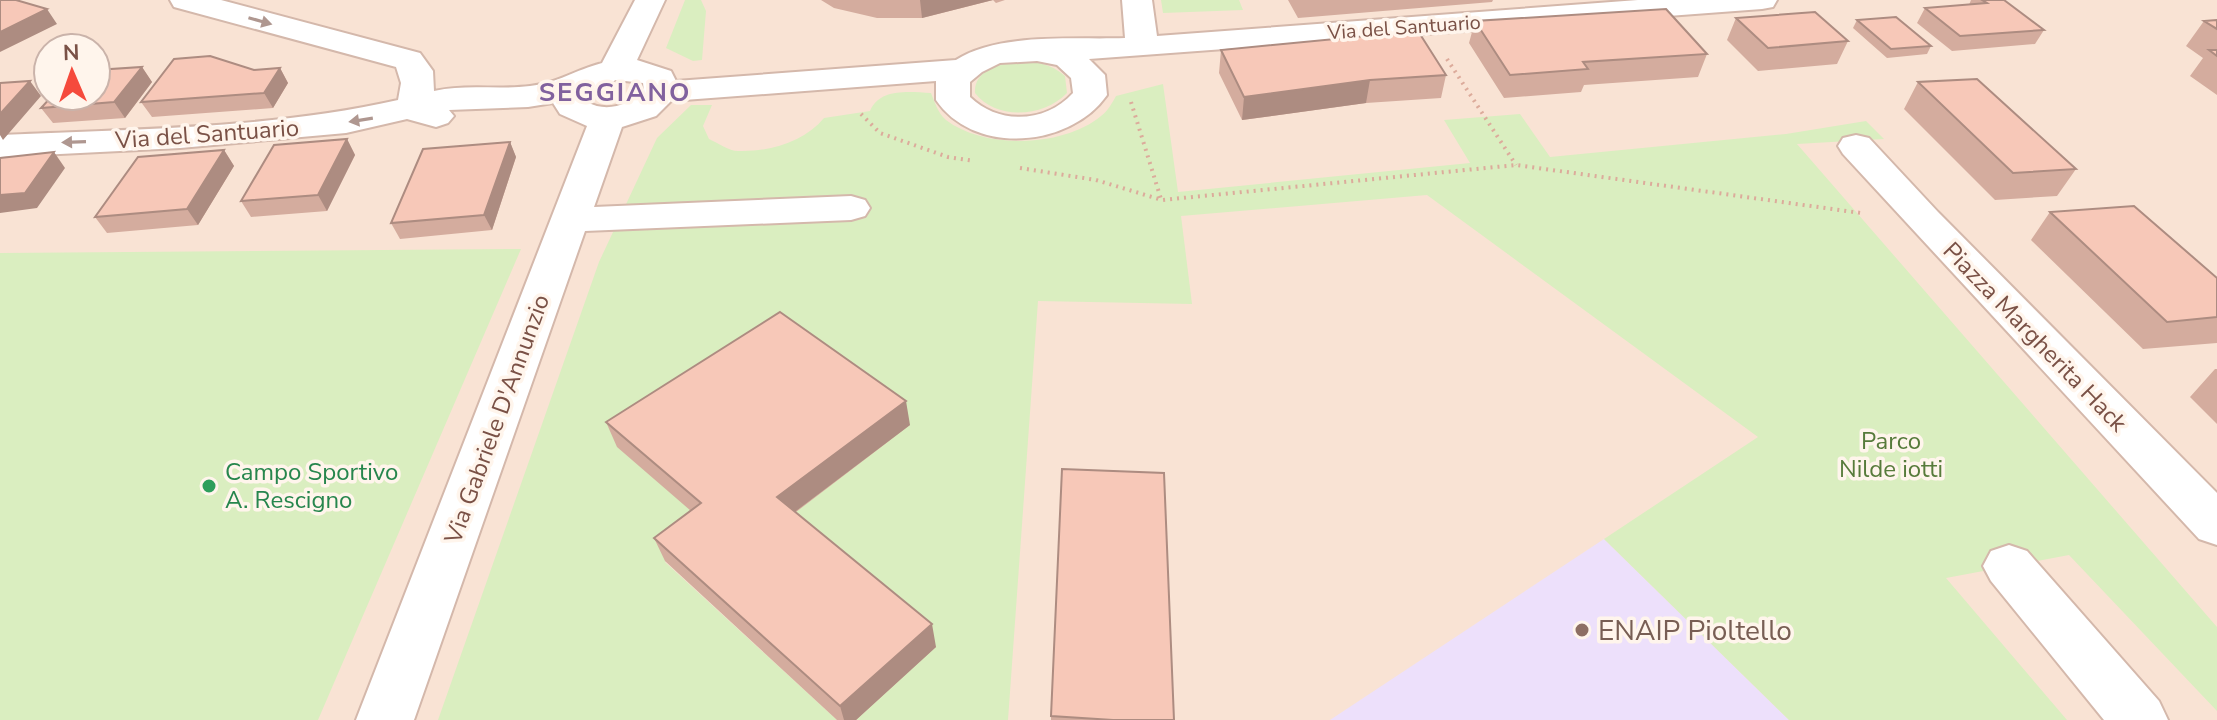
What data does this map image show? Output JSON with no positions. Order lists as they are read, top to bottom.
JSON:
{
  "streets": {
    "street": ["Via del Santuario", "Piazza Margherita Hack", "Via Gabriele D'Annunzio"]
  },
  "crossings": [
    ["Via del Santuario", "Via Gabriele D'Annunzio"]
  ],
  "districts": ["SEGGIANO"],
  "parks": ["Parco Nilde iotti"],
  "places": ["Campo Sportivo A. Rescigno", "ENAIP Pioltello"],
  "north": "top"
}
